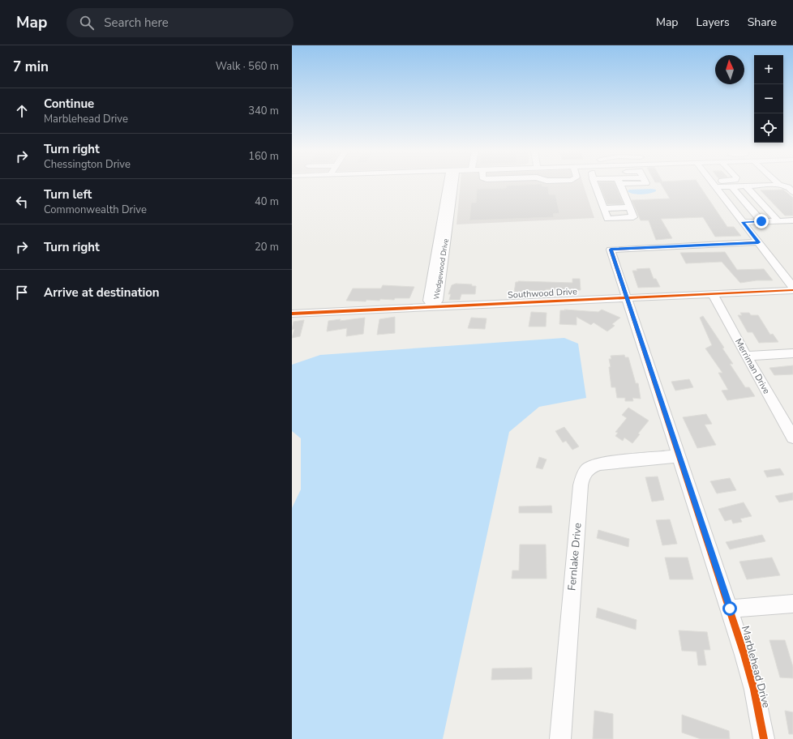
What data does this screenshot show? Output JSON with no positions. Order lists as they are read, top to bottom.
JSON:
{
  "streets": {
    "street": [
      "Wedgewood Drive",
      "Southwood Drive",
      "Merriman Drive",
      "Fernlake Drive",
      "Marblehead Drive"
    ]
  },
  "crossings": [
    ["Wedgewood Drive", "Southwood Drive"],
    ["Southwood Drive", "Merriman Drive"],
    ["Southwood Drive", "Marblehead Drive"],
    ["Fernlake Drive", "Marblehead Drive"]
  ],
  "north": "top",
  "page": {
    "header": "Map",
    "search": "Search here",
    "nav": ["Map", "Layers", "Share"],
    "heading": ["7 min", "Walk · 560 m"],
    "map_buttons": ["+", "−"],
    "list": [
      ["Continue", "Marblehead Drive", "340 m"],
      ["Turn right", "Chessington Drive", "160 m"],
      ["Turn left", "Commonwealth Drive", "40 m"],
      ["Turn right", "20 m"],
      "Arrive at destination"
    ]
  }
}
